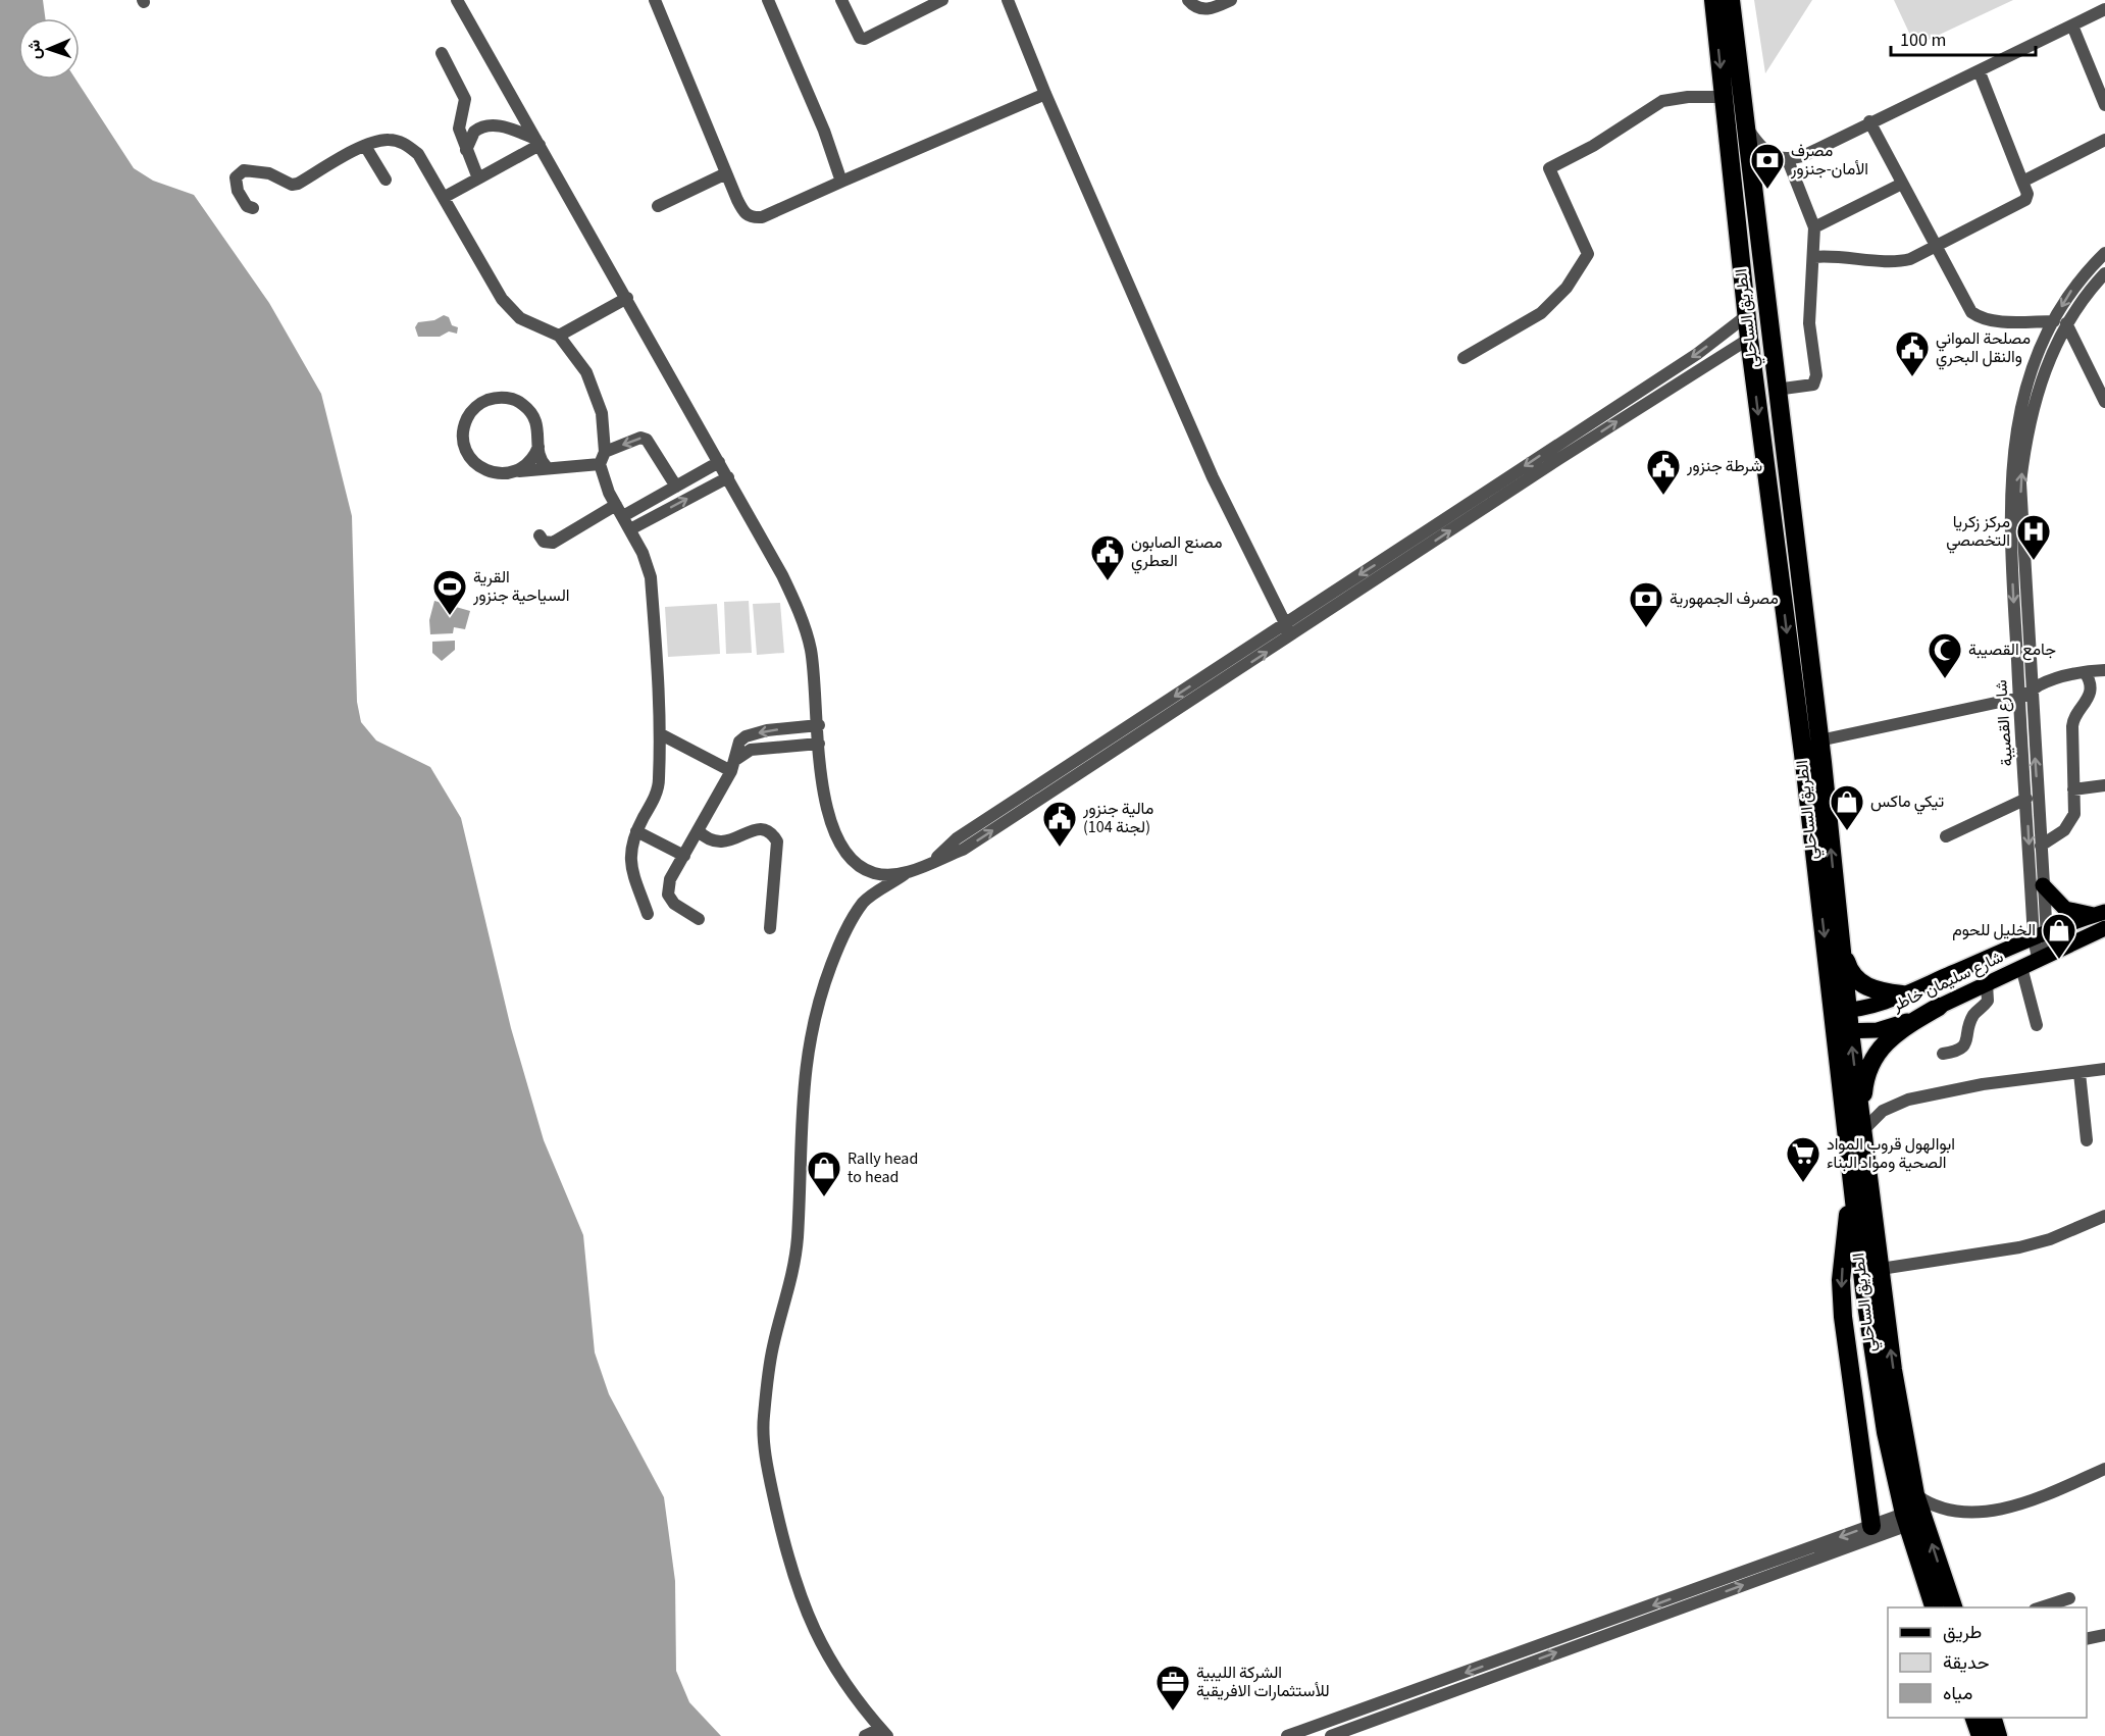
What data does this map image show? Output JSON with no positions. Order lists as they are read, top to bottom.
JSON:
{
  "streets": {
    "highway": ["الطريق الساحلي"],
    "main road": ["شارع سليمان خاطر"],
    "street": ["شارع القصيبة"]
  },
  "crossings": [
    ["الطريق الساحلي", "شارع سليمان خاطر"],
    ["شارع القصيبة", "شارع سليمان خاطر"]
  ],
  "places": {
    "bank": ["مصرف الأمان-جنزور", "مصرف الجمهورية"],
    "public building": [
      "مصلحة المواني والنقل البحري",
      "شرطة جنزور",
      "مصنع الصابون العطري",
      "مالية جنزور (لجنة 104)"
    ],
    "hospital": ["مركز زكريا التخصصي"],
    "sports": ["القرية السياحية جنزور"],
    "mosque": ["جامع القصيبة"],
    "shop": ["تيكي ماكس", "الخليل للحوم", "Rally head to head"],
    "supermarket": ["ابوالهول قروب المواد الصحية ومواد البناء"],
    "office": ["الشركة الليبية للأستثمارات الافريقية"]
  },
  "legend": ["طريق", "حديقة", "مياه"],
  "scale_bar": "100 m",
  "north": "left"
}
